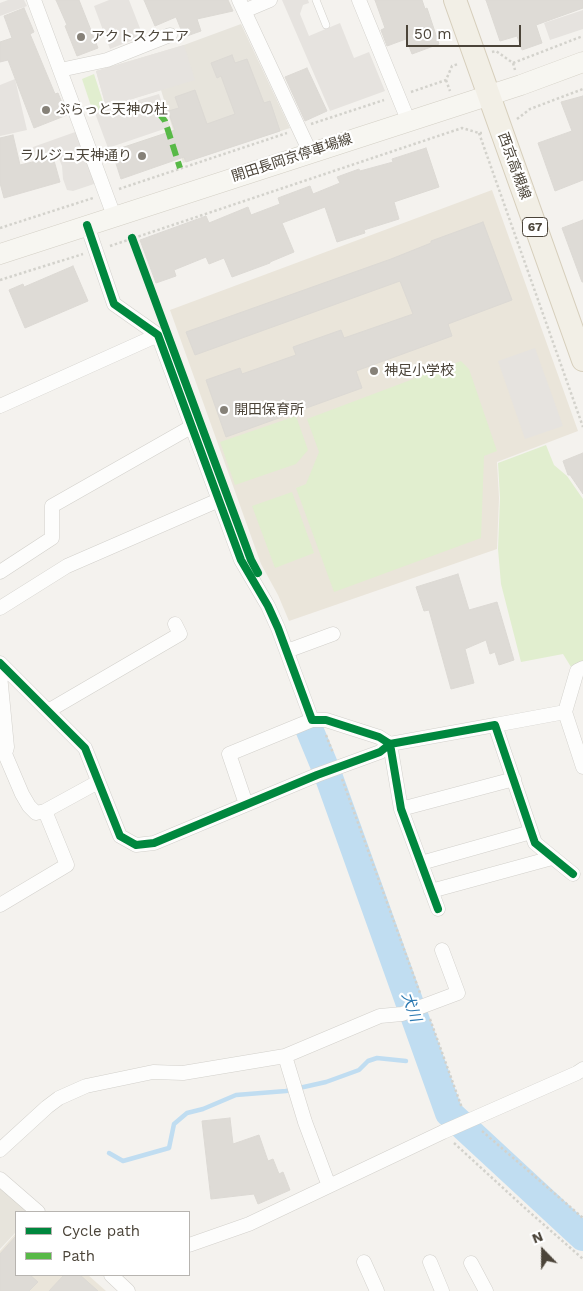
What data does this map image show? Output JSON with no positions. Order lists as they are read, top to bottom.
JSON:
{
  "streets": {
    "main road": ["開田長岡京停車場線", "西京高槻線", "67"]
  },
  "crossings": [
    ["開田長岡京停車場線", "西京高槻線"]
  ],
  "water": ["犬川"],
  "places": [
    "アクトスクエア",
    "ぷらっと天神の杜",
    "ラルジュ天神通り",
    "神足小学校",
    "開田保育所"
  ],
  "legend": ["Cycle path", "Path"],
  "scale_bar": "50 m",
  "north": "top"
}
